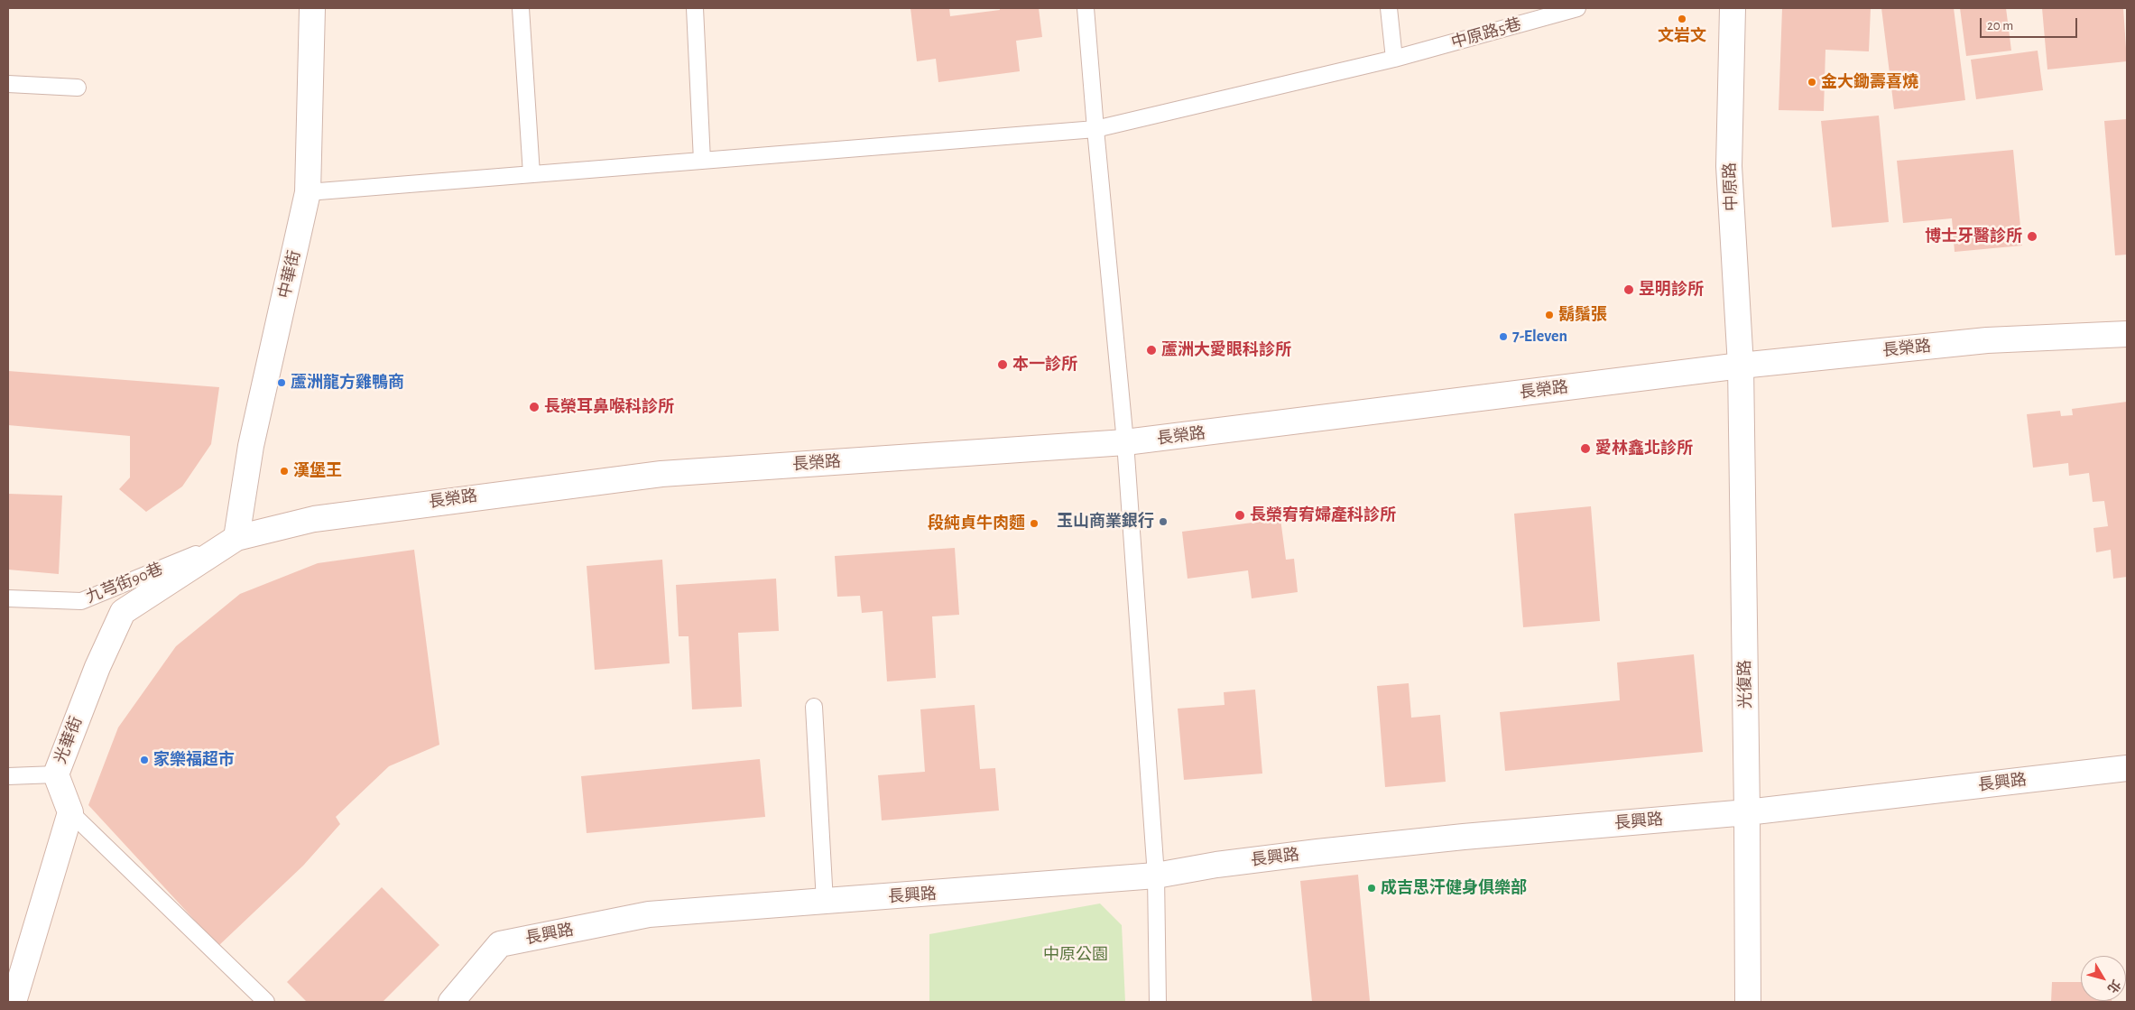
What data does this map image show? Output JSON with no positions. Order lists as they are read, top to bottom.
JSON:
{
  "streets": {
    "street": [
      "中原路",
      "中華街",
      "長榮路",
      "光復路",
      "光華街",
      "長興路"
    ],
    "lane": ["中原路5巷", "九芎街90巷"]
  },
  "crossings": [
    ["中原路5巷", "中華街"],
    ["中原路", "長榮路"],
    ["中原路", "光復路"],
    ["中華街", "長榮路"],
    ["中華街", "九芎街90巷"],
    ["中華街", "光華街"],
    ["長榮路", "九芎街90巷"],
    ["長榮路", "光復路"],
    ["長榮路", "光華街"],
    ["九芎街90巷", "光華街"],
    ["光復路", "長興路"]
  ],
  "parks": ["中原公園"],
  "places": [
    "文岩文",
    "金大鋤壽喜燒",
    "博士牙醫診所",
    "昱明診所",
    "鬍鬚張",
    "7-Eleven",
    "蘆洲大愛眼科診所",
    "本一診所",
    "蘆洲龍方雞鴨商",
    "長榮耳鼻喉科診所",
    "愛林鑫北診所",
    "漢堡王",
    "長榮宥宥婦產科診所",
    "玉山商業銀行",
    "段純貞牛肉麵",
    "家樂福超市",
    "成吉思汗健身俱樂部"
  ],
  "scale_bar": "20 m",
  "north": "bottom right"
}
